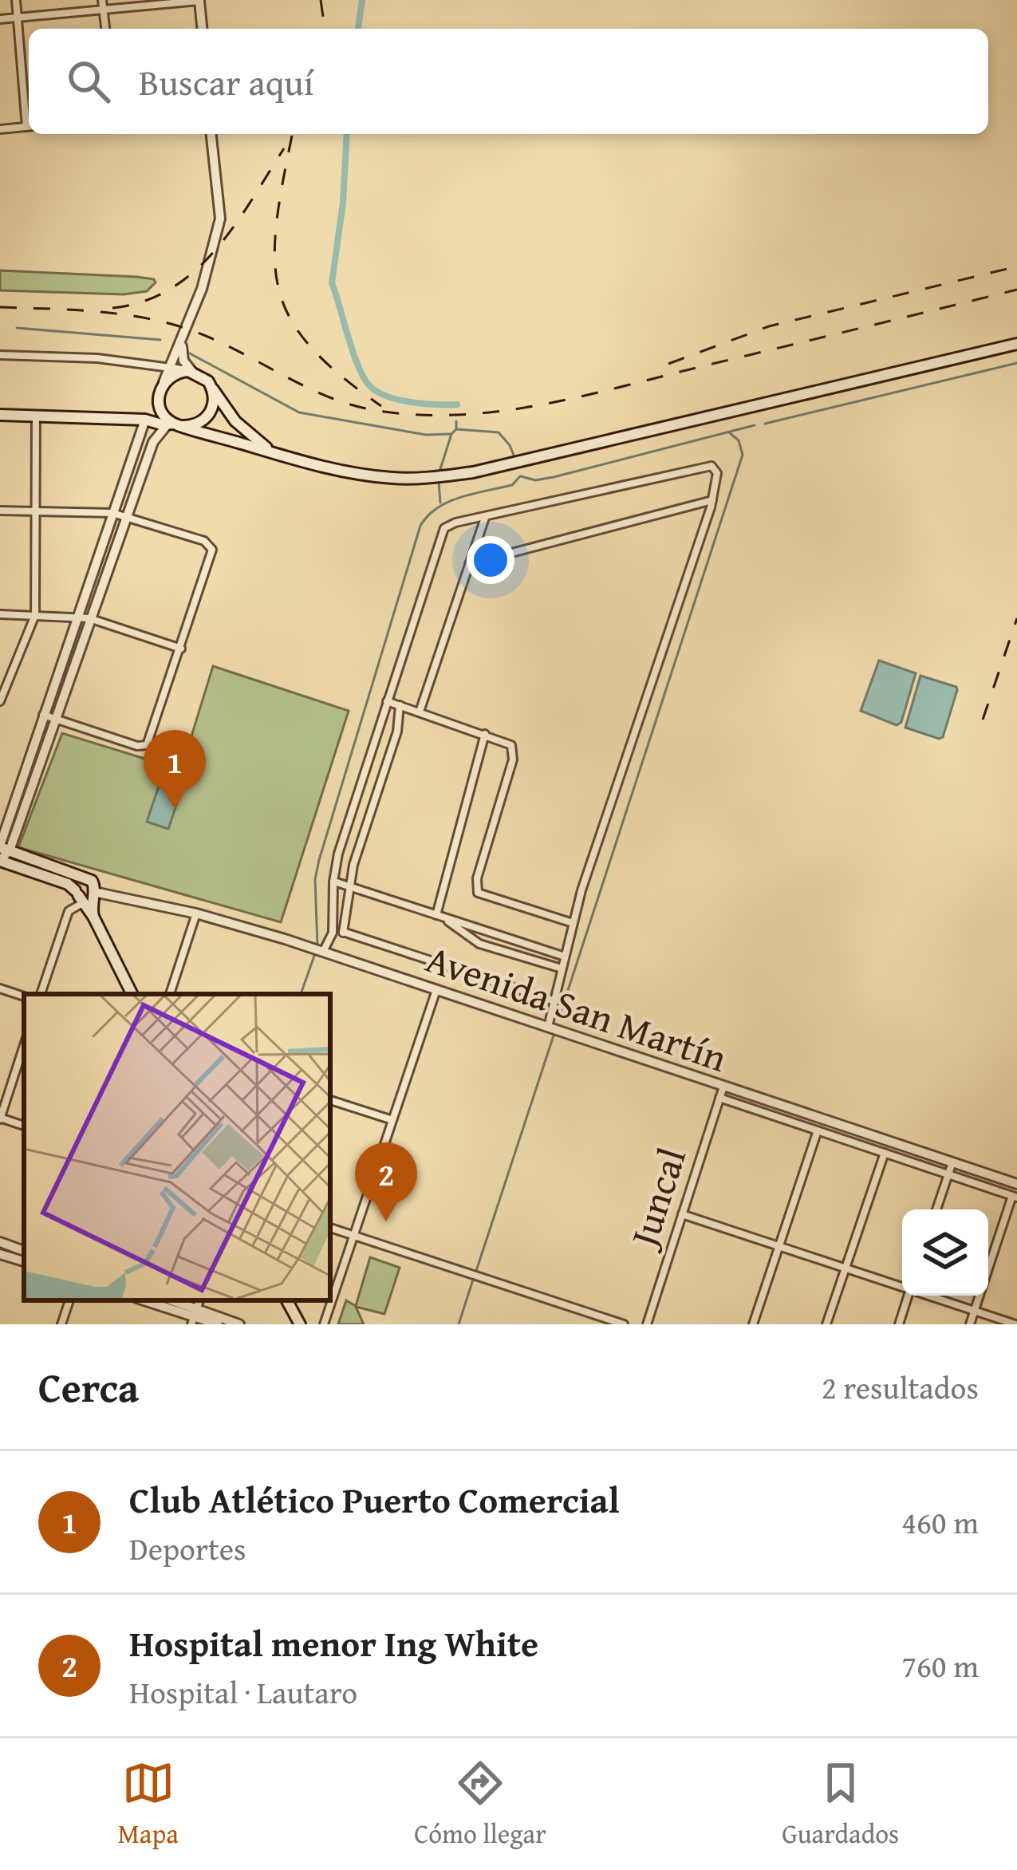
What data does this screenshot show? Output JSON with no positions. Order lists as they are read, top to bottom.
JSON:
{
  "streets": {
    "main road": ["Avenida San Martín"],
    "street": ["Juncal"]
  },
  "crossings": [
    ["Avenida San Martín", "Juncal"]
  ],
  "page": {
    "search": "Buscar aquí",
    "pins": ["1", "2"],
    "heading": ["Cerca", "2 resultados"],
    "list": [
      {
        "mark": "1",
        "name": "Club Atlético Puerto Comercial",
        "note": "Deportes",
        "value": "460 m"
      },
      {
        "mark": "2",
        "name": "Hospital menor Ing White",
        "note": "Hospital · Lautaro",
        "value": "760 m"
      }
    ],
    "nav": ["Mapa", "Cómo llegar", "Guardados"]
  }
}
